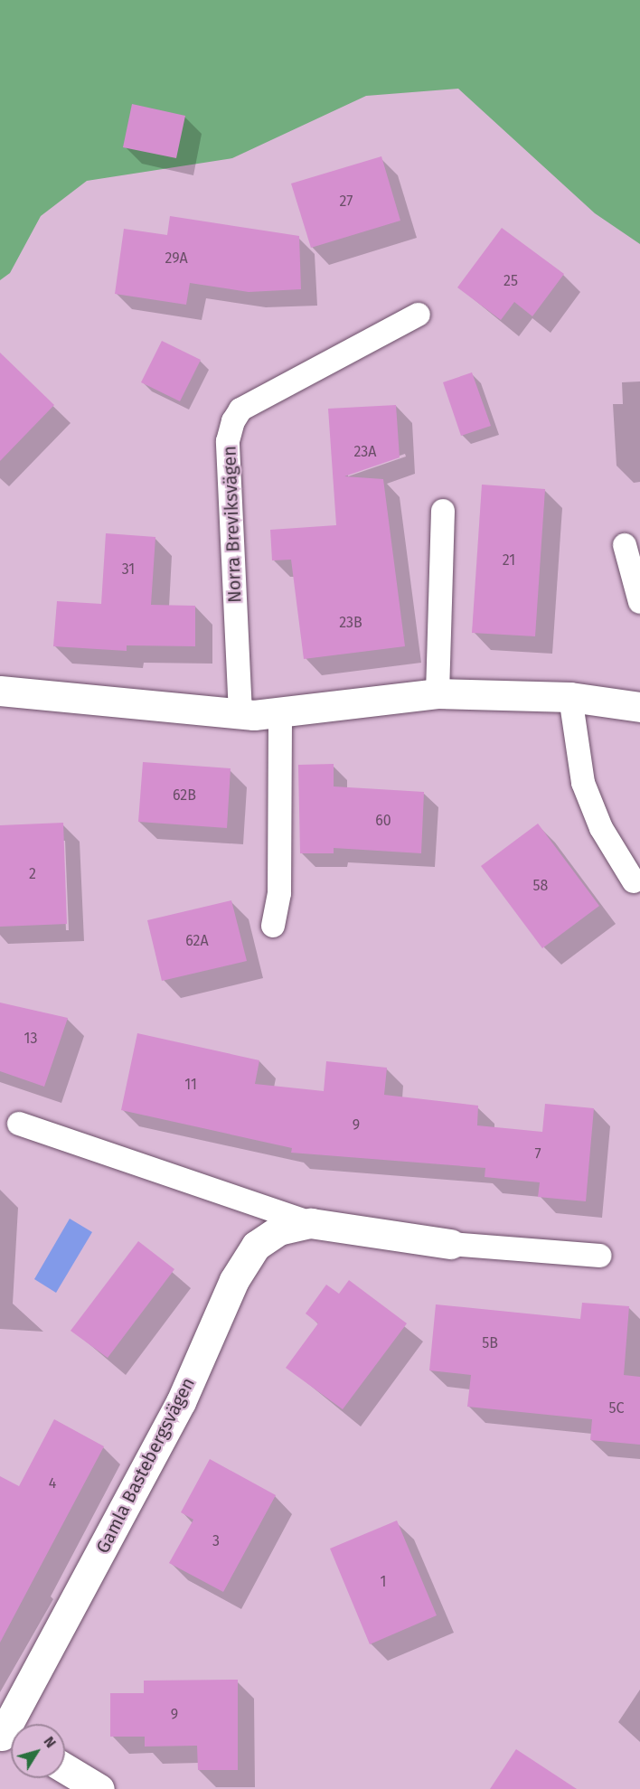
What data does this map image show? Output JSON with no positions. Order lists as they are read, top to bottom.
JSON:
{
  "streets": {
    "street": ["Gamla Bastebergsvägen"],
    "lane": ["Norra Breviksvägen"]
  },
  "house_numbers": [
    "27",
    "29A",
    "25",
    "23A",
    "21",
    "31",
    "23B",
    "62B",
    "60",
    "2",
    "58",
    "62A",
    "13",
    "11",
    "9",
    "7",
    "5B",
    "5C",
    "4",
    "3",
    "1",
    "9"
  ],
  "north": "top right"
}
